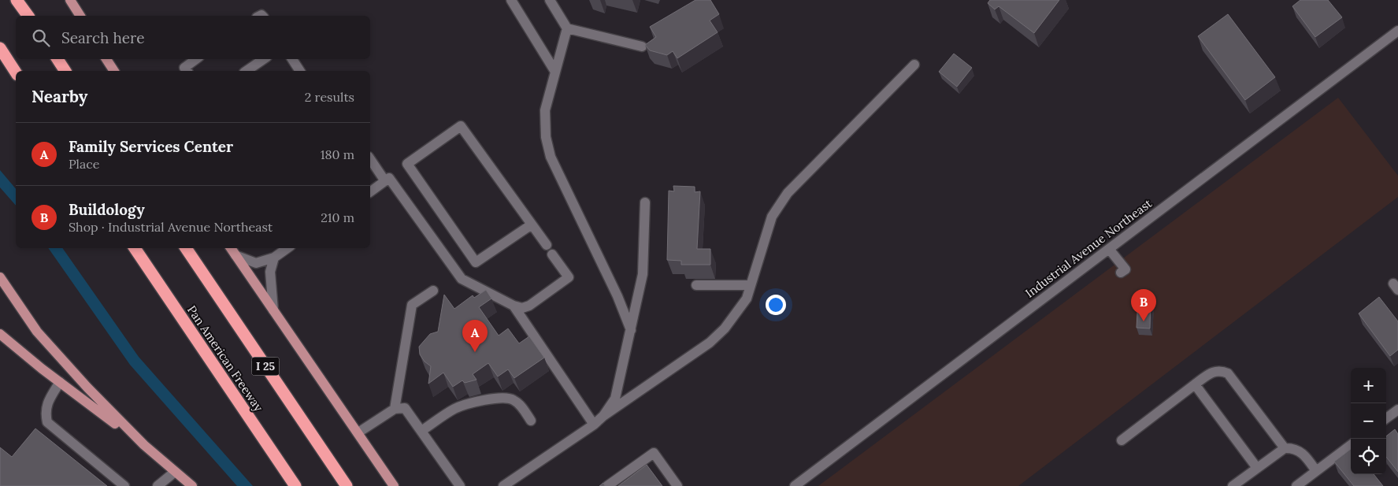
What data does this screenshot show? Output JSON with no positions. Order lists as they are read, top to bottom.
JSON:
{
  "streets": {
    "highway": ["Pan American Freeway", "I 25"],
    "street": ["Industrial Avenue Northeast"]
  },
  "page": {
    "search": "Search here",
    "heading": ["Nearby", "2 results"],
    "list": [
      {
        "mark": "A",
        "name": "Family Services Center",
        "note": "Place",
        "value": "180 m"
      },
      {
        "mark": "B",
        "name": "Buildology",
        "note": "Shop · Industrial Avenue Northeast",
        "value": "210 m"
      }
    ],
    "pins": ["B", "A"],
    "map_buttons": ["+", "−"]
  }
}
